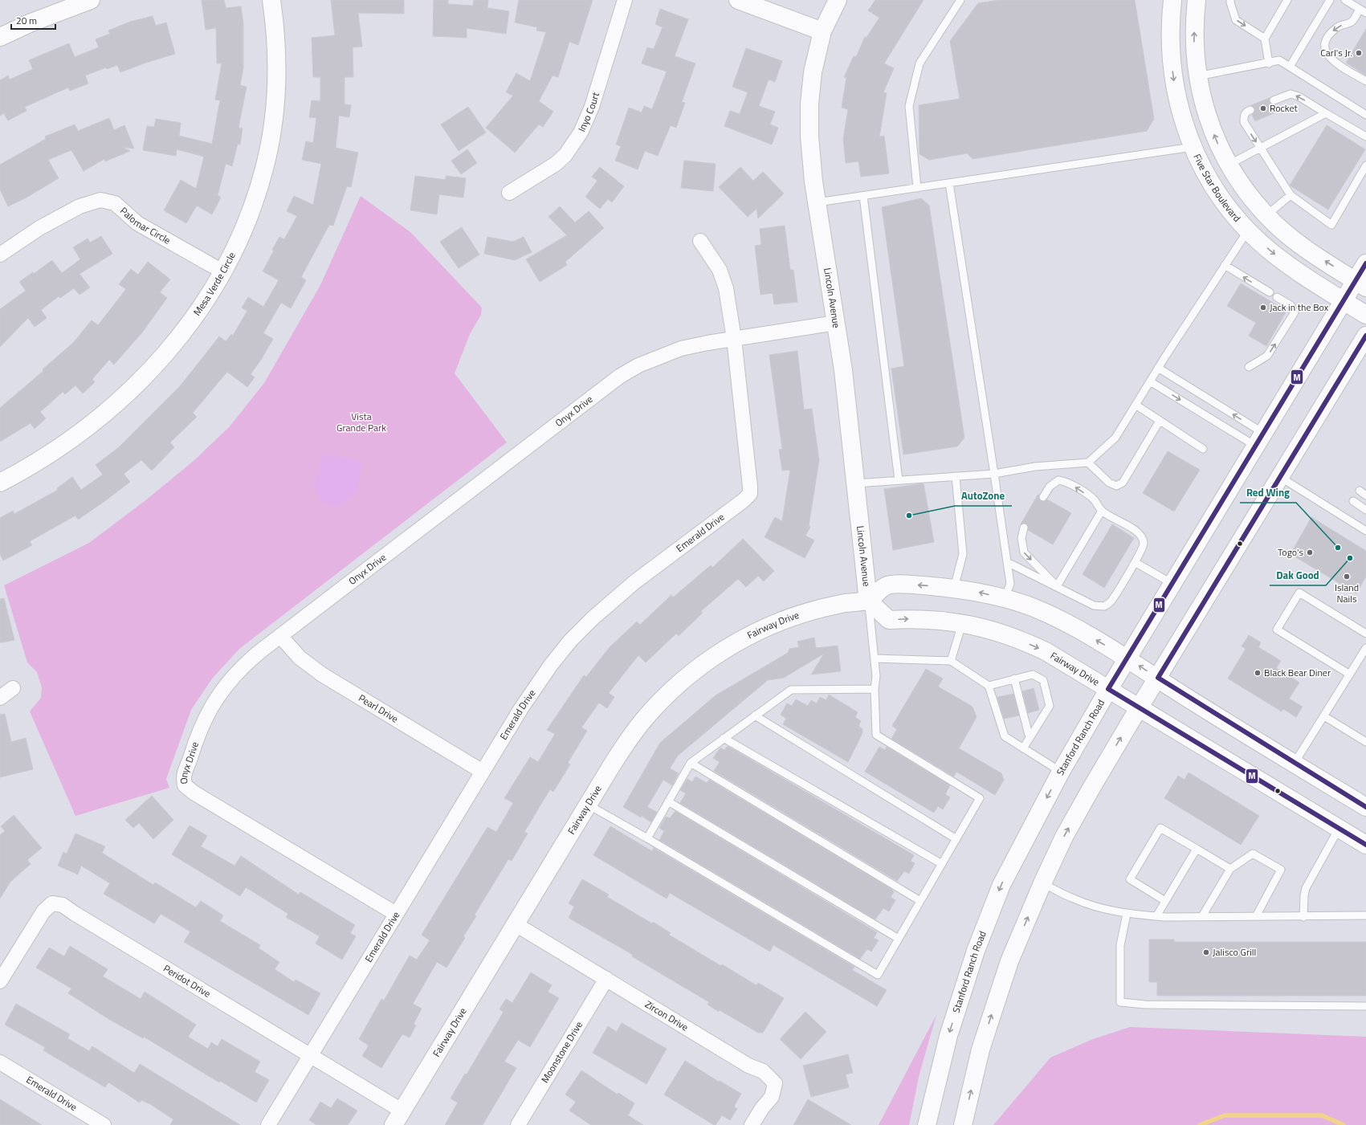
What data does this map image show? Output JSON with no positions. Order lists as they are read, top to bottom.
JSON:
{
  "streets": {
    "street": [
      "Inyo Court",
      "Five Star Boulevard",
      "Palomar Circle",
      "Mesa Verde Circle",
      "Lincoln Avenue",
      "Onyx Drive",
      "Emerald Drive",
      "Fairway Drive",
      "Pearl Drive",
      "Stanford Ranch Road",
      "Peridot Drive",
      "Zircon Drive",
      "Moonstone Drive"
    ]
  },
  "crossings": [
    ["Five Star Boulevard", "Stanford Ranch Road"],
    ["Palomar Circle", "Mesa Verde Circle"],
    ["Lincoln Avenue", "Onyx Drive"],
    ["Lincoln Avenue", "Fairway Drive"],
    ["Onyx Drive", "Emerald Drive"],
    ["Onyx Drive", "Pearl Drive"],
    ["Emerald Drive", "Pearl Drive"],
    ["Emerald Drive", "Peridot Drive"],
    ["Fairway Drive", "Stanford Ranch Road"],
    ["Fairway Drive", "Peridot Drive"],
    ["Fairway Drive", "Zircon Drive"],
    ["Zircon Drive", "Moonstone Drive"]
  ],
  "parks": ["Vista Grande Park"],
  "places": [
    "Carl's Jr.",
    "Rocket",
    "Jack in the Box",
    "AutoZone",
    "Red Wing",
    "Togo's",
    "Dak Good",
    "Island Nails",
    "Black Bear Diner",
    "Jalisco Grill"
  ],
  "lines": ["transit line M"],
  "scale_bar": "20 m"
}
